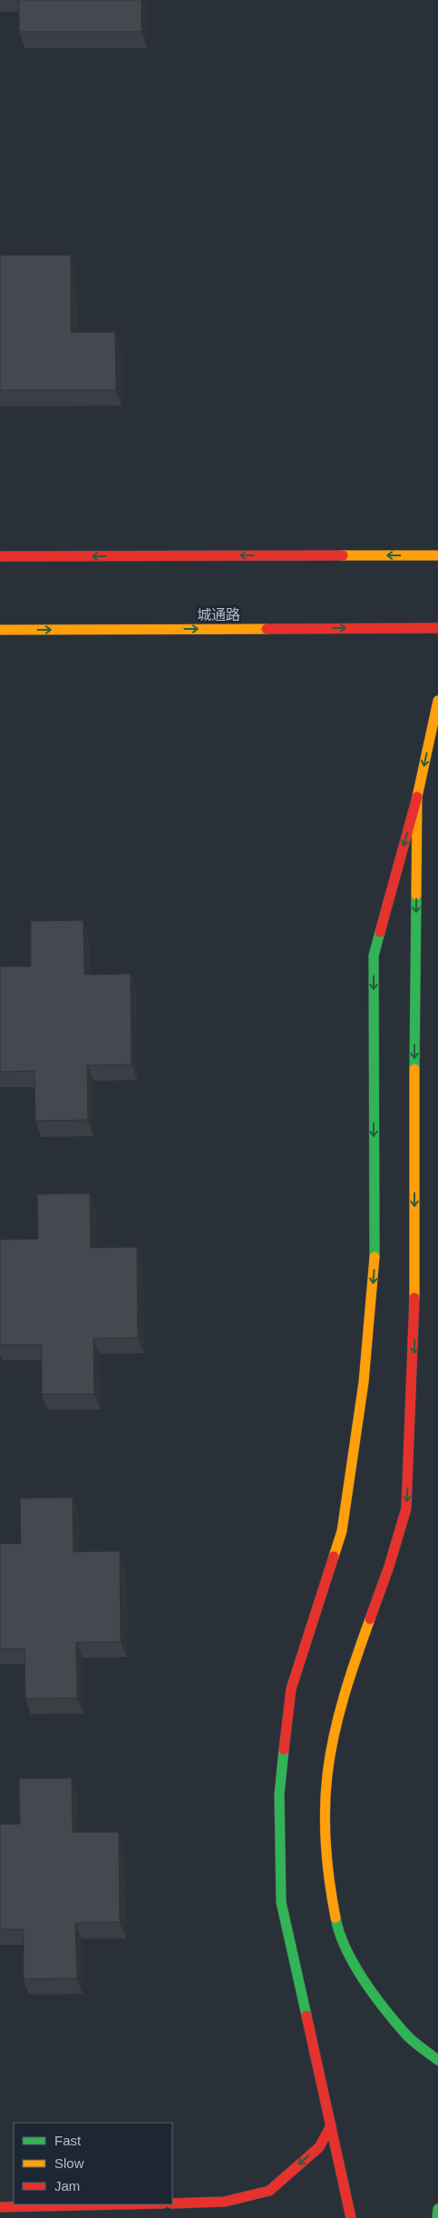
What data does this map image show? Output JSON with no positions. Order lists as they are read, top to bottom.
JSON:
{
  "streets": {
    "main road": ["城通路"]
  },
  "legend": ["Fast", "Slow", "Jam"]
}
